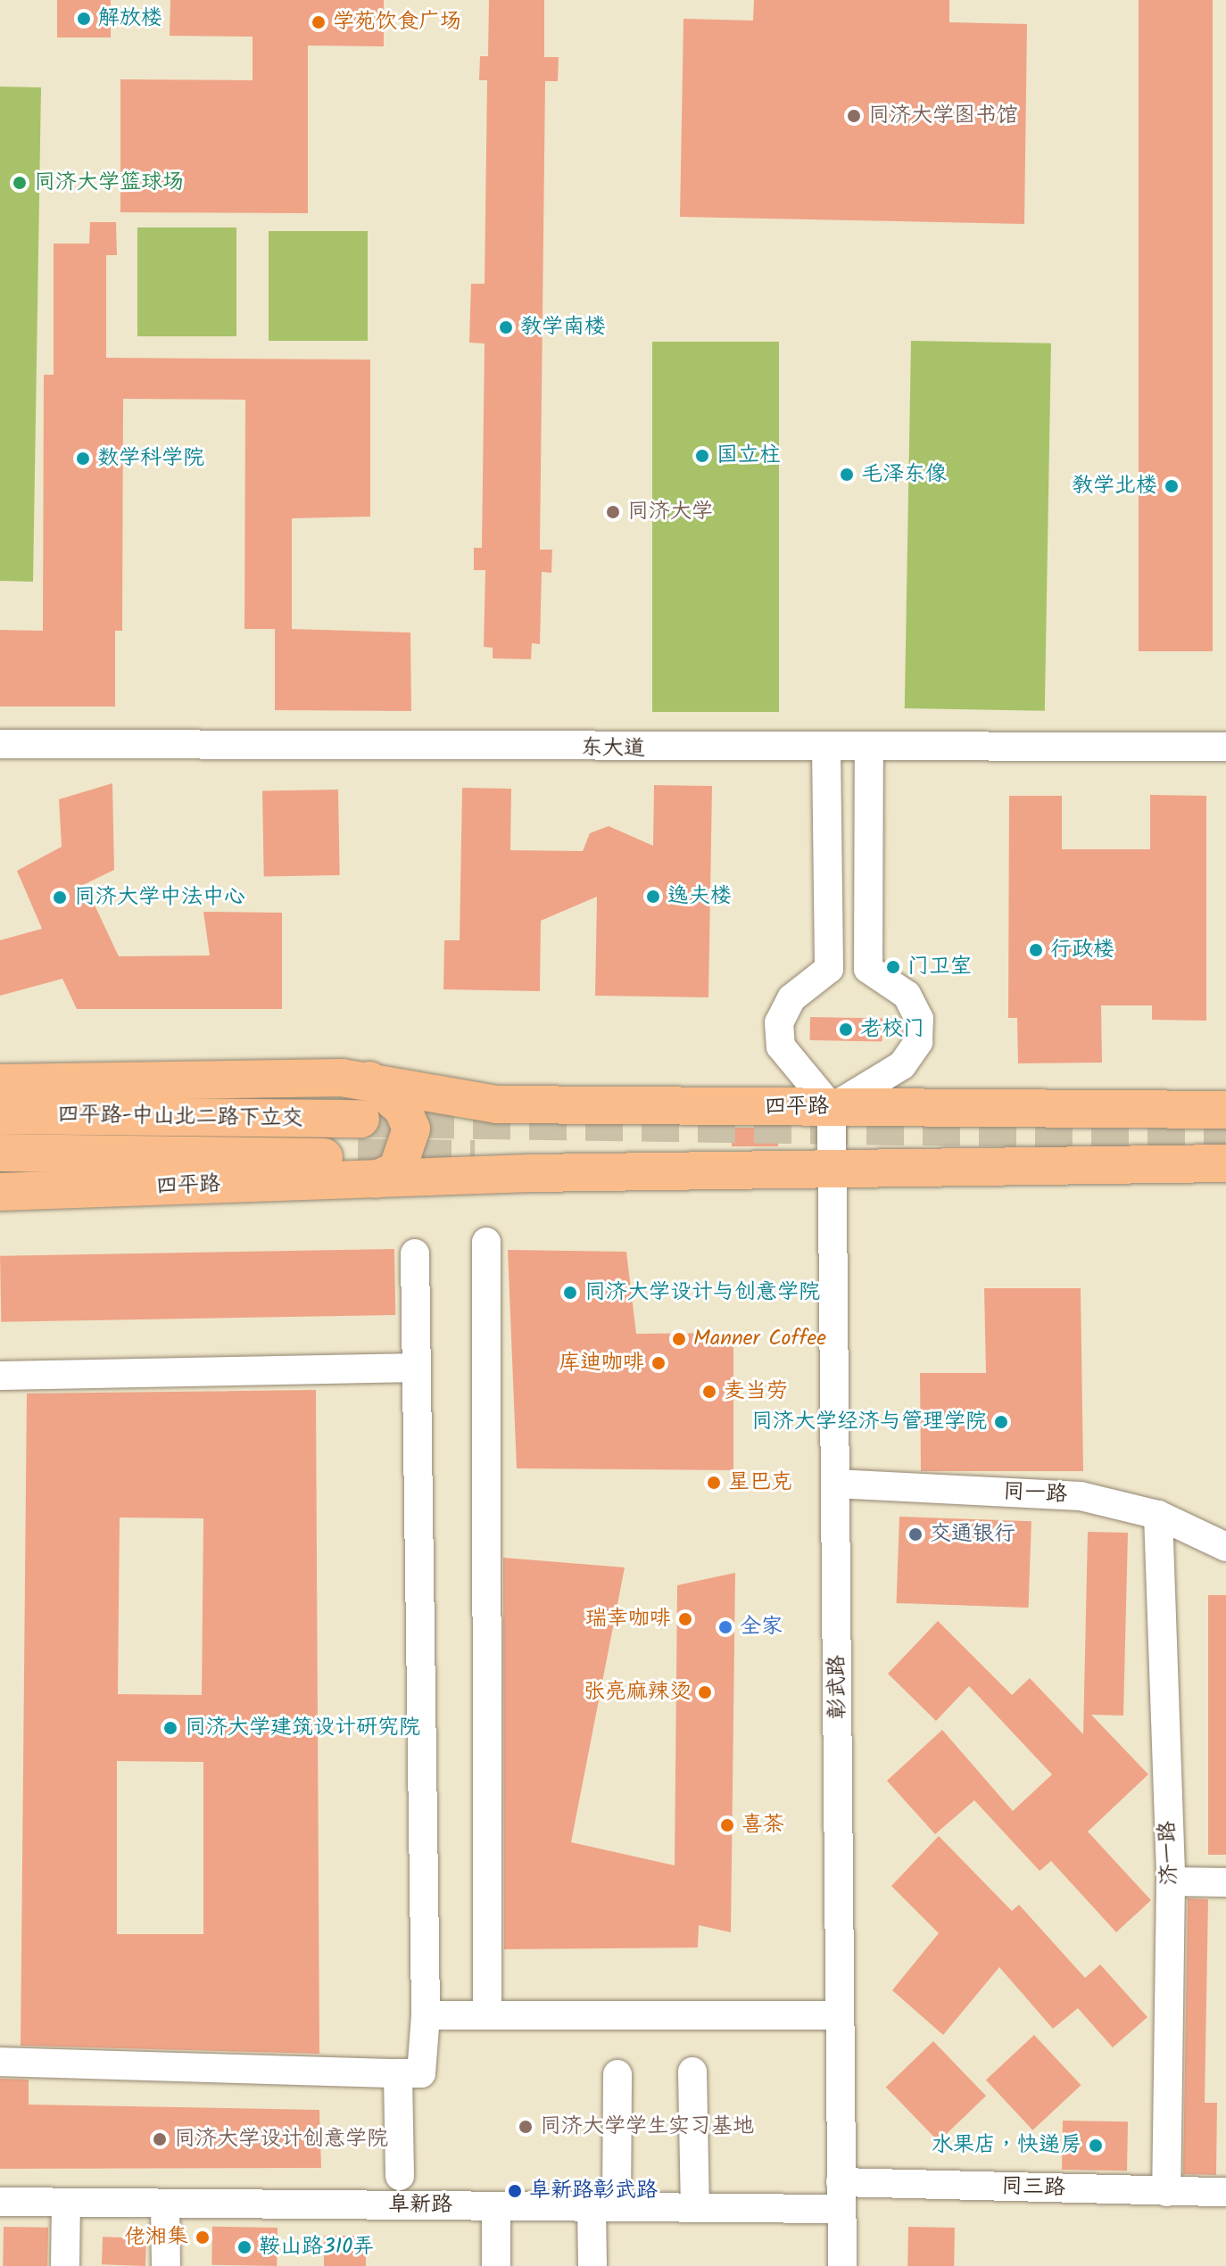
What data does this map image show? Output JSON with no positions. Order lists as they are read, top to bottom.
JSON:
{
  "streets": {
    "main road": ["四平路", "四平路-中山北二路下立交"],
    "street": [
      "东大道",
      "同一路",
      "彰武路",
      "济一路",
      "同三路",
      "阜新路"
    ]
  },
  "crossings": [
    ["四平路", "四平路-中山北二路下立交"],
    ["四平路", "彰武路"],
    ["同一路", "彰武路"],
    ["同一路", "济一路"],
    ["彰武路", "同三路"],
    ["彰武路", "阜新路"],
    ["济一路", "同三路"],
    ["同三路", "阜新路"]
  ],
  "places": [
    "解放楼",
    "学苑饮食广场",
    "同济大学图书馆",
    "同济大学篮球场",
    "教学南楼",
    "国立柱",
    "数学科学院",
    "毛泽东像",
    "教学北楼",
    "同济大学",
    "逸夫楼",
    "同济大学中法中心",
    "行政楼",
    "门卫室",
    "老校门",
    "同济大学设计与创意学院",
    "Manner Coffee",
    "库迪咖啡",
    "麦当劳",
    "同济大学经济与管理学院",
    "星巴克",
    "交通银行",
    "瑞幸咖啡",
    "全家",
    "张亮麻辣烫",
    "同济大学建筑设计研究院",
    "喜茶",
    "同济大学学生实习基地",
    "同济大学设计创意学院",
    "水果店，快递房",
    "阜新路彰武路",
    "佬湘集",
    "鞍山路310弄"
  ]
}
